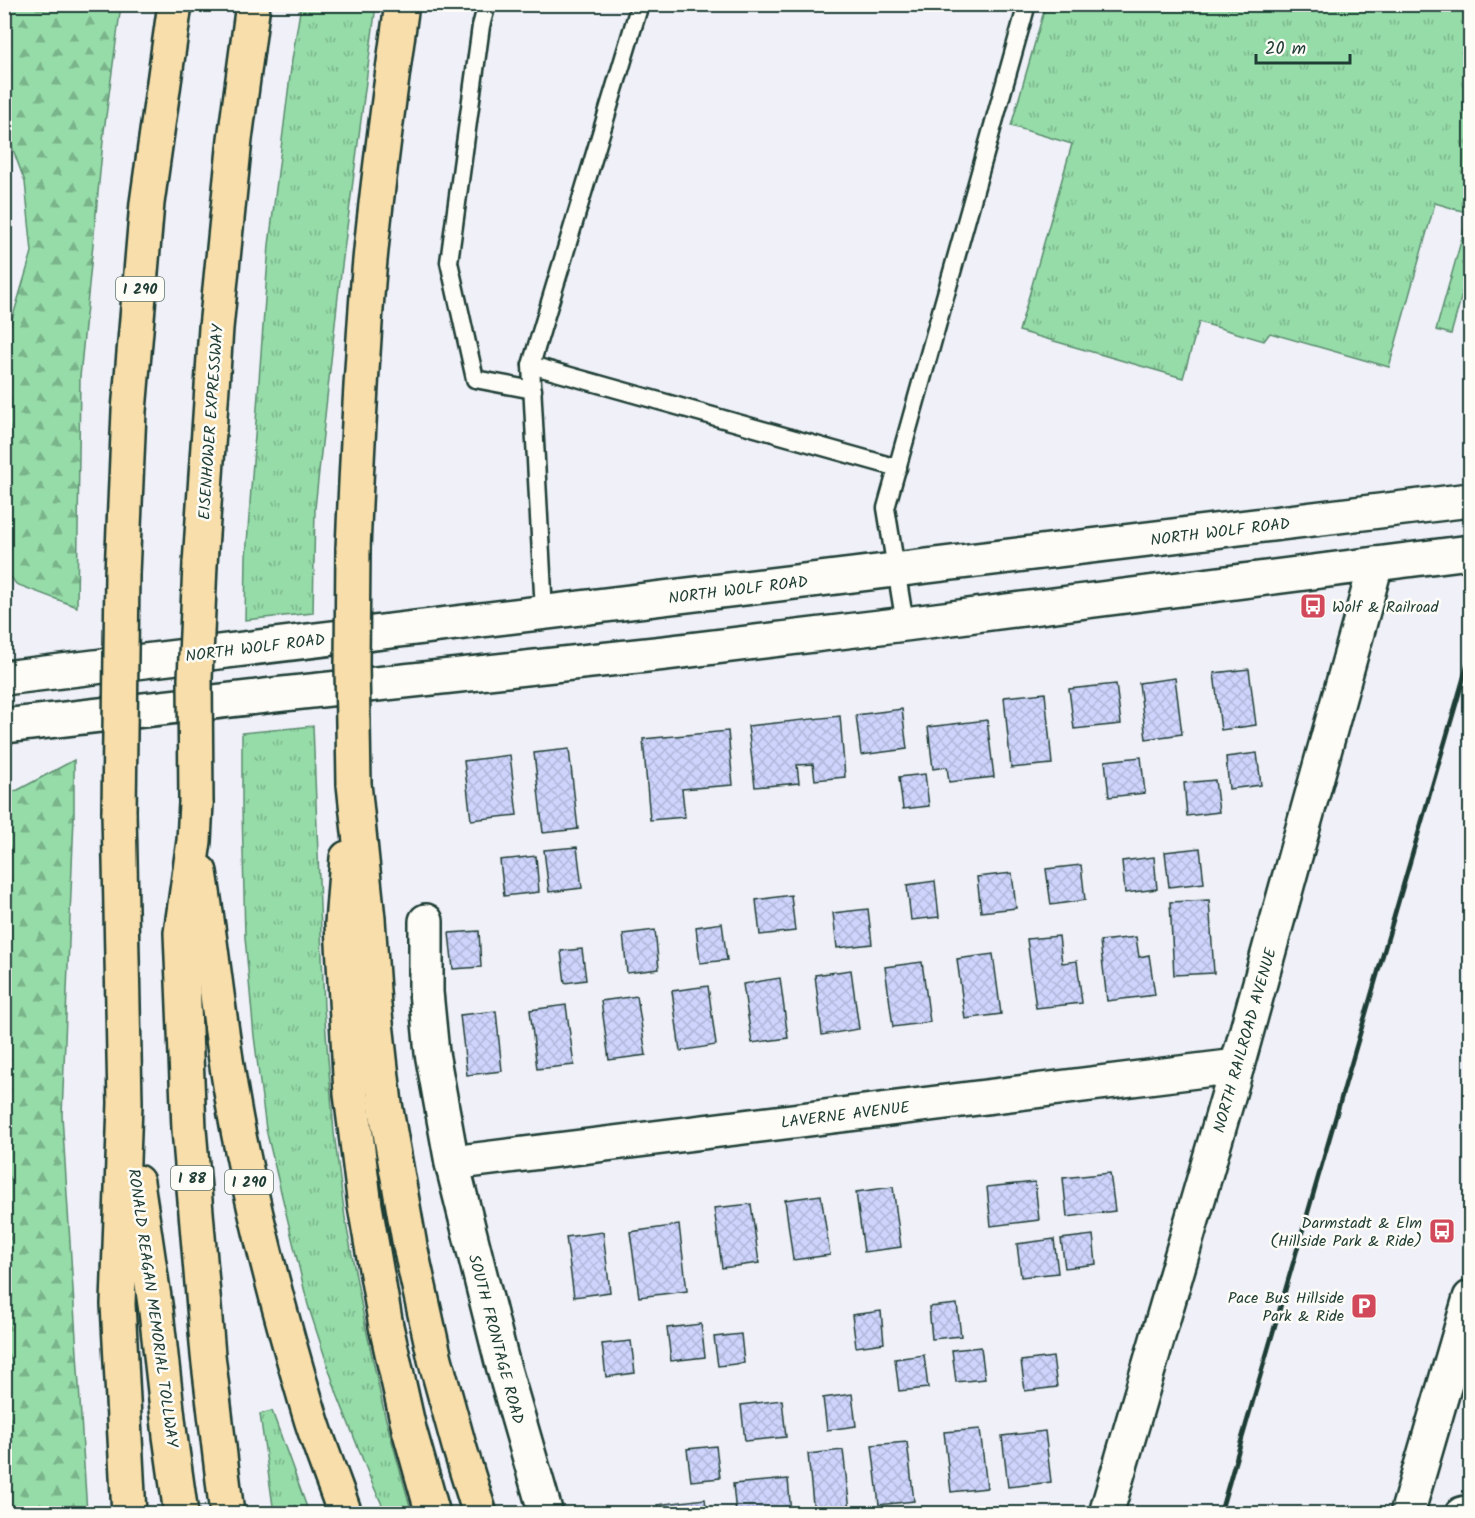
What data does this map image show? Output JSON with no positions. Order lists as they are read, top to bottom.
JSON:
{
  "streets": {
    "highway": [
      "I 290",
      "EISENHOWER EXPRESSWAY",
      "I 88",
      "RONALD REAGAN MEMORIAL TOLLWAY"
    ],
    "main road": [
      "NORTH WOLF ROAD",
      "NORTH RAILROAD AVENUE",
      "LAVERNE AVENUE",
      "SOUTH FRONTAGE ROAD"
    ]
  },
  "crossings": [
    ["I 290", "EISENHOWER EXPRESSWAY"],
    ["I 290", "I 88"],
    ["I 290", "RONALD REAGAN MEMORIAL TOLLWAY"],
    ["EISENHOWER EXPRESSWAY", "I 88"],
    ["NORTH RAILROAD AVENUE", "LAVERNE AVENUE"],
    ["LAVERNE AVENUE", "SOUTH FRONTAGE ROAD"]
  ],
  "places": {
    "bus stop": ["Wolf & Railroad", "Darmstadt & Elm (Hillside Park & Ride)"],
    "parking": ["Pace Bus Hillside Park & Ride"]
  },
  "scale_bar": "20 m"
}
